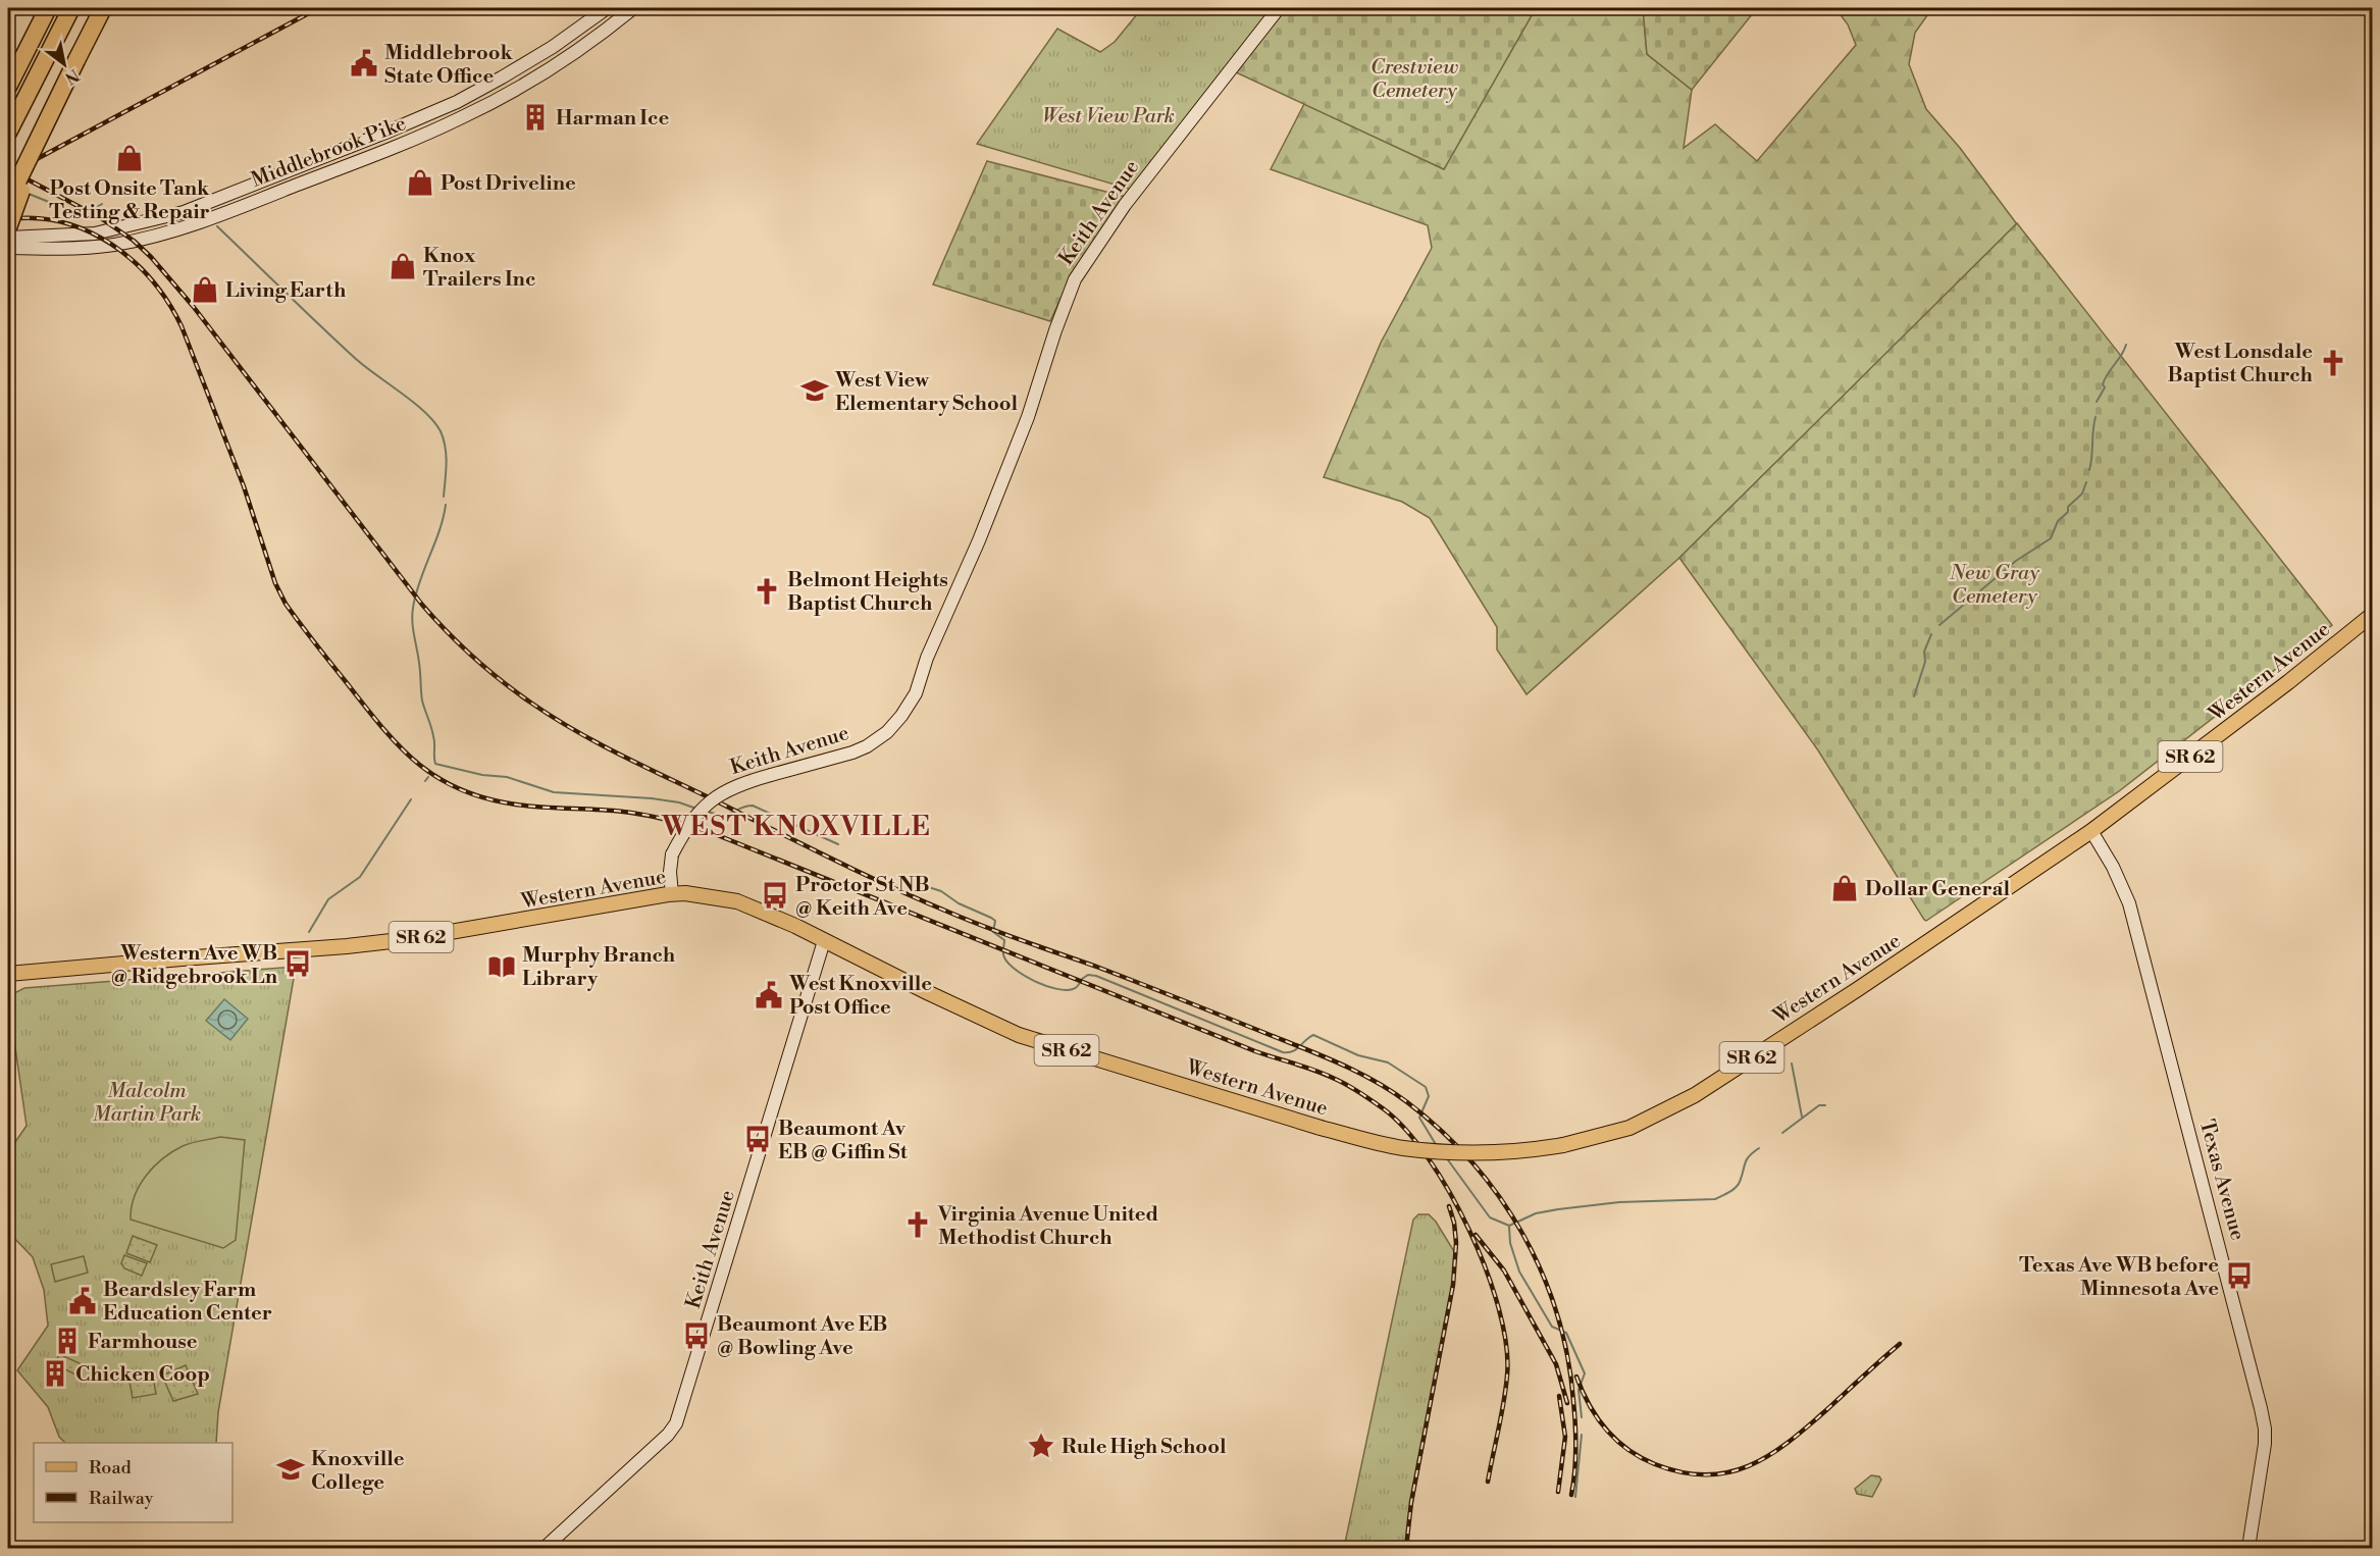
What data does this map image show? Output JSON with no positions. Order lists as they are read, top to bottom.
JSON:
{
  "streets": {
    "main road": ["Western Avenue", "SR 62"],
    "street": ["Middlebrook Pike", "Keith Avenue", "Texas Avenue"]
  },
  "crossings": [
    ["Keith Avenue", "Western Avenue"],
    ["Western Avenue", "Texas Avenue"]
  ],
  "districts": ["WEST KNOXVILLE"],
  "parks": [
    "Crestview Cemetery",
    "West View Park",
    "New Gray Cemetery",
    "Malcolm Martin Park"
  ],
  "places": {
    "public building": ["Middlebrook State Office", "West Knoxville Post Office", "Beardsley Farm Education Center"],
    "building": ["Harman Ice", "Farmhouse", "Chicken Coop"],
    "shop": [
      "Post Onsite Tank Testing & Repair",
      "Post Driveline",
      "Knox Trailers Inc",
      "Living Earth",
      "Dollar General"
    ],
    "church": ["West Lonsdale Baptist Church", "Belmont Heights Baptist Church", "Virginia Avenue United Methodist Church"],
    "school or university": ["West View Elementary School", "Knoxville College"],
    "bus stop": [
      "Proctor St NB @ Keith Ave",
      "Western Ave WB @ Ridgebrook Ln",
      "Beaumont Av EB @ Giffin St",
      "Texas Ave WB before Minnesota Ave",
      "Beaumont Ave EB @ Bowling Ave"
    ],
    "library": ["Murphy Branch Library"],
    "place": ["Rule High School"]
  },
  "legend": ["Road", "Railway"],
  "north": "bottom right"
}
